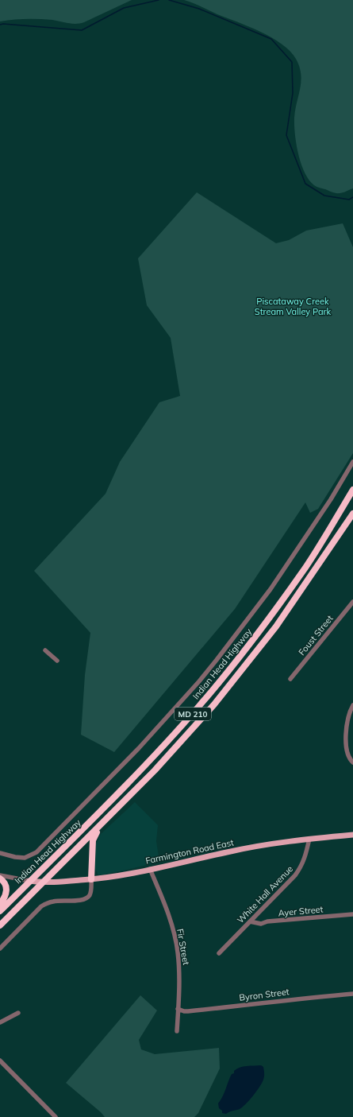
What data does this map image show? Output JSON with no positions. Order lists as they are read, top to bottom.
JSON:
{
  "streets": {
    "highway": ["Indian Head Highway", "MD 210"],
    "main road": ["Farmington Road East"],
    "street": [
      "Foust Street",
      "White Hall Avenue",
      "Ayer Street",
      "Fir Street",
      "Byron Street"
    ]
  },
  "crossings": [
    ["Indian Head Highway", "Farmington Road East"],
    ["Farmington Road East", "White Hall Avenue"],
    ["Farmington Road East", "Fir Street"],
    ["White Hall Avenue", "Ayer Street"],
    ["Fir Street", "Byron Street"]
  ],
  "parks": ["Piscataway Creek Stream Valley Park"]
}
